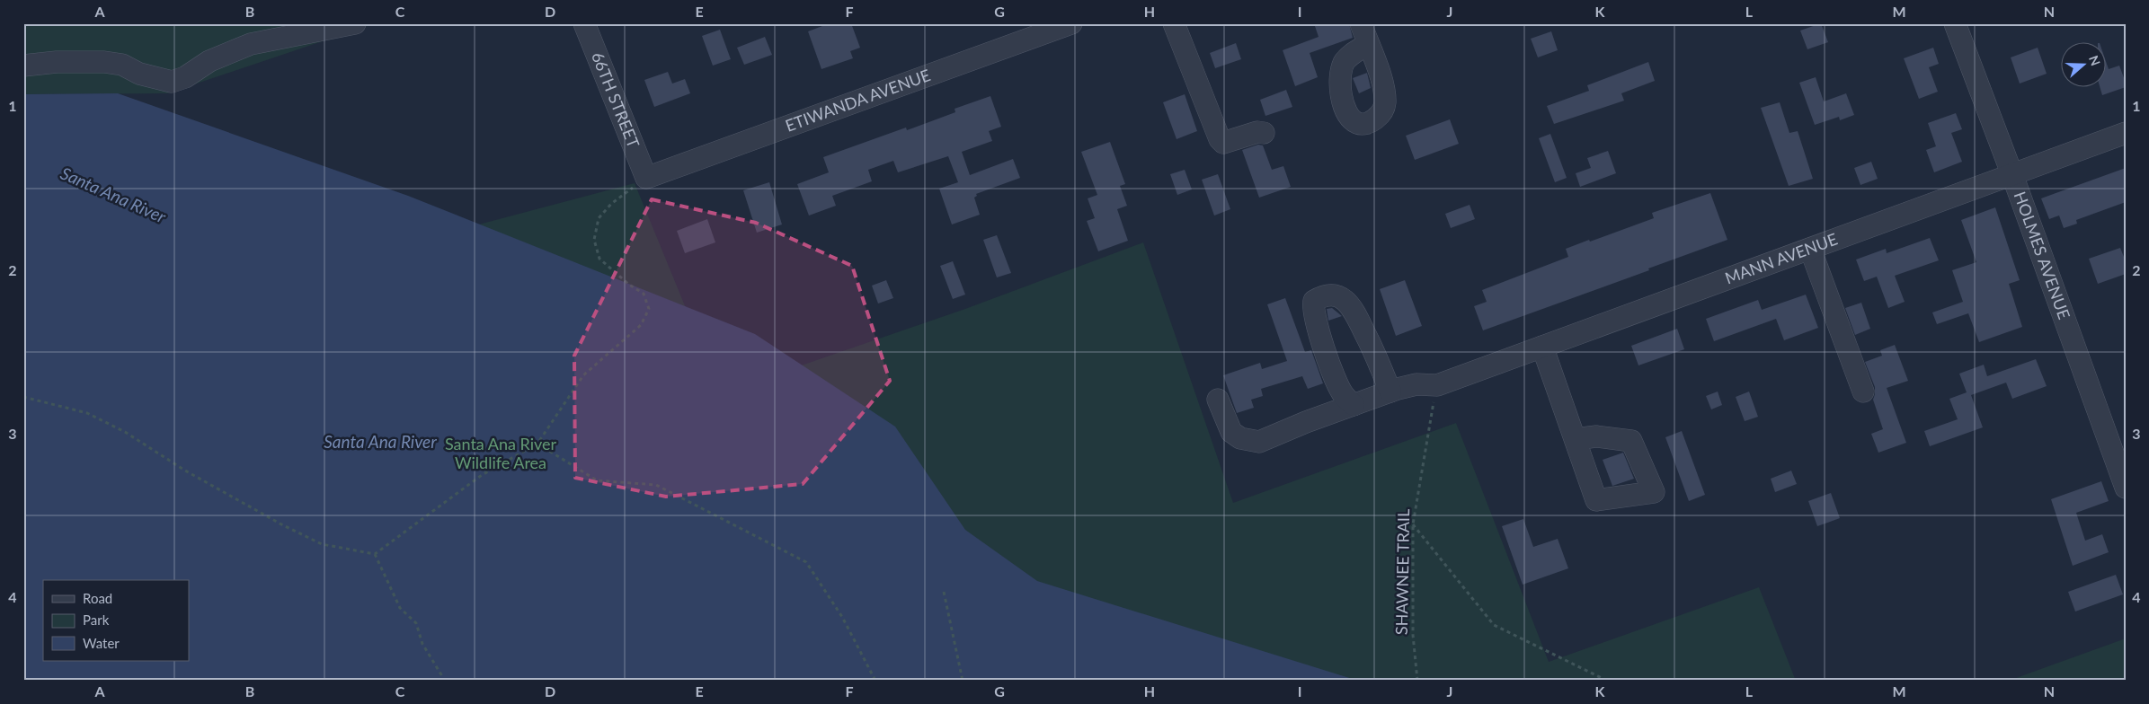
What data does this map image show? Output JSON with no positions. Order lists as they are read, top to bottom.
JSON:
{
  "streets": {
    "street": [
      "66TH STREET",
      "ETIWANDA AVENUE",
      "HOLMES AVENUE",
      "MANN AVENUE"
    ],
    "path": ["SHAWNEE TRAIL"]
  },
  "crossings": [
    ["66TH STREET", "ETIWANDA AVENUE"],
    ["HOLMES AVENUE", "MANN AVENUE"],
    ["MANN AVENUE", "SHAWNEE TRAIL"]
  ],
  "water": ["Santa Ana River"],
  "parks": ["Santa Ana River Wildlife Area"],
  "legend": ["Road", "Park", "Water"],
  "north": "right",
  "grid": {
    "columns": [
      "A",
      "B",
      "C",
      "D",
      "E",
      "F",
      "G",
      "H",
      "I",
      "J",
      "K",
      "L",
      "M",
      "N"
    ],
    "rows": [
      "1",
      "2",
      "3",
      "4"
    ]
  }
}
